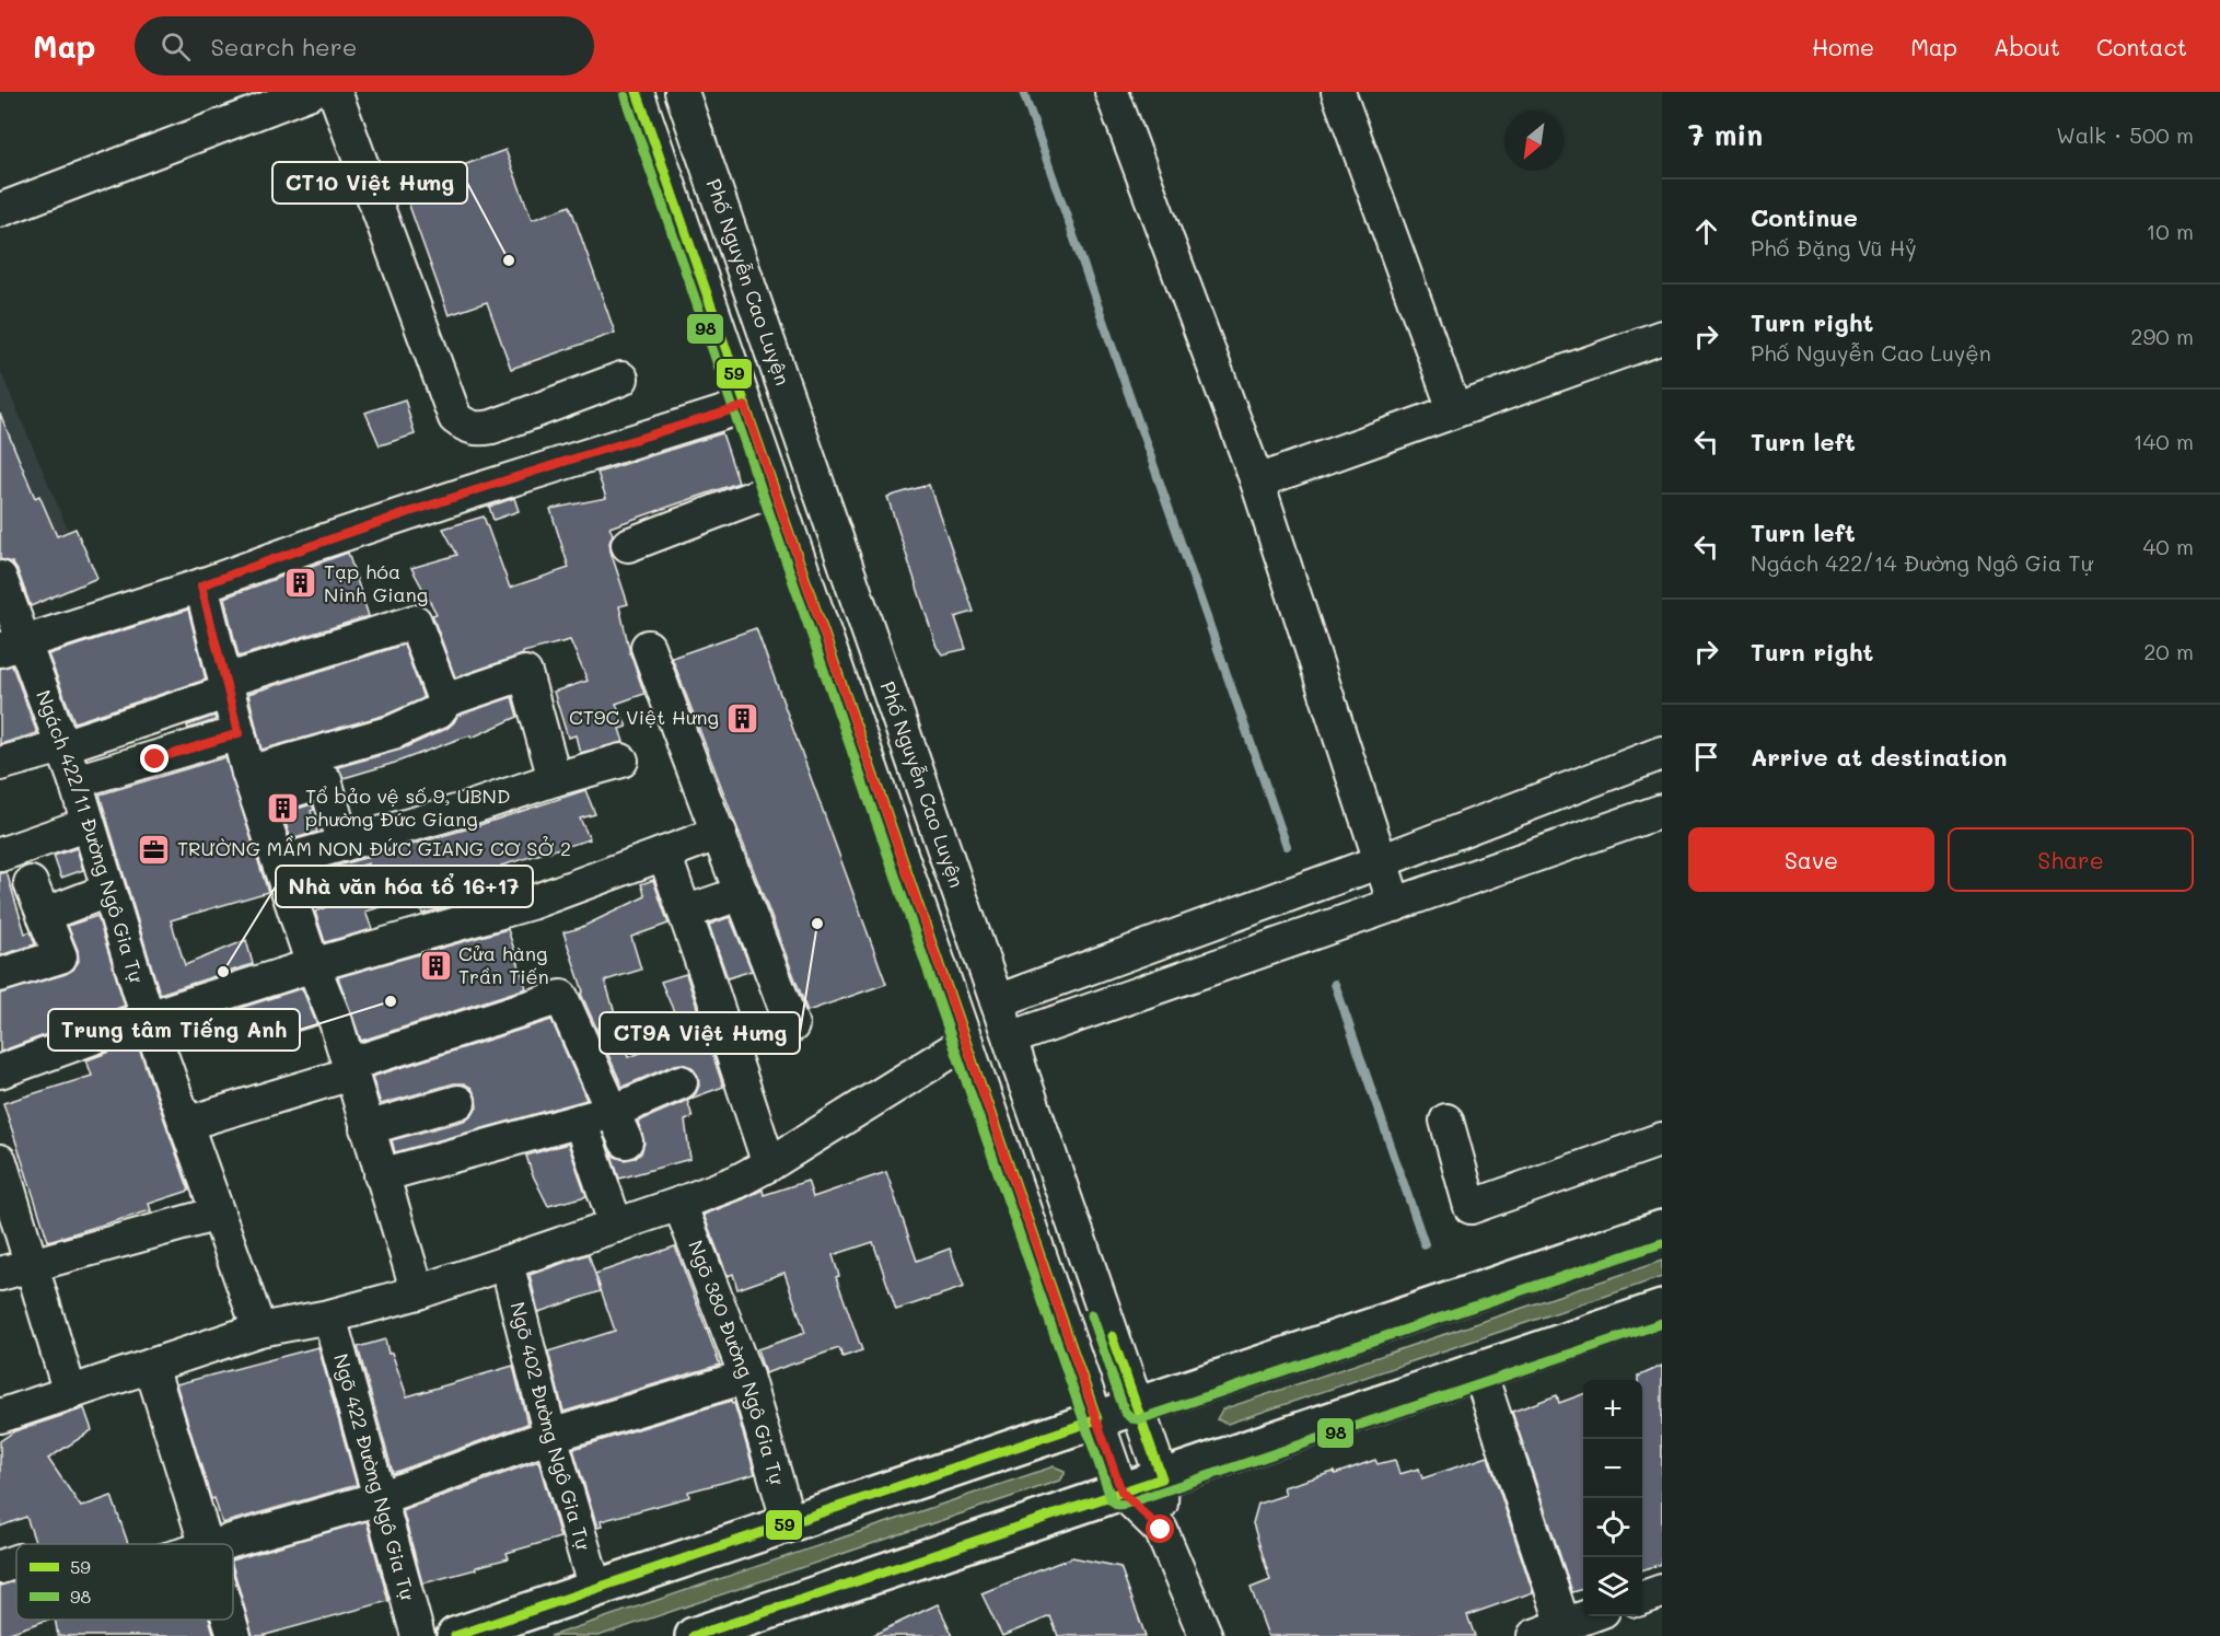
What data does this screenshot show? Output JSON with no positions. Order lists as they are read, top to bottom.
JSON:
{
  "streets": {
    "street": [
      "Phố Nguyễn Cao Luyện",
      "Ngách 422/11 Đường Ngô Gia Tự",
      "Ngõ 380 Đường Ngô Gia Tự",
      "Ngõ 402 Đường Ngô Gia Tự",
      "Ngõ 422 Đường Ngô Gia Tự"
    ]
  },
  "places": {
    "other": [
      "CT10 Việt Hưng",
      "CT9A Việt Hưng",
      "Nhà văn hóa tổ 16+17",
      "Trung tâm Tiếng Anh"
    ],
    "building": [
      "Tạp hóa Ninh Giang",
      "CT9C Việt Hưng",
      "Tổ bảo vệ số 9, UBND phường Đức Giang",
      "Cửa hàng Trần Tiến"
    ],
    "office": ["TRƯỜNG MẦM NON ĐỨC GIANG CƠ SỞ 2"]
  },
  "lines": ["transit line 59", "transit line 98"],
  "legend": ["59", "98"],
  "north": "bottom left",
  "page": {
    "header": "Map",
    "search": "Search here",
    "nav": [
      "Home",
      "Map",
      "About",
      "Contact"
    ],
    "heading": ["7 min", "Walk · 500 m"],
    "list": [
      ["Continue", "Phố Đặng Vũ Hỷ", "10 m"],
      ["Turn right", "Phố Nguyễn Cao Luyện", "290 m"],
      ["Turn left", "140 m"],
      ["Turn left", "Ngách 422/14 Đường Ngô Gia Tự", "40 m"],
      ["Turn right", "20 m"],
      "Arrive at destination"
    ],
    "buttons": ["Save", "Share"],
    "map_buttons": ["+", "−"]
  }
}
